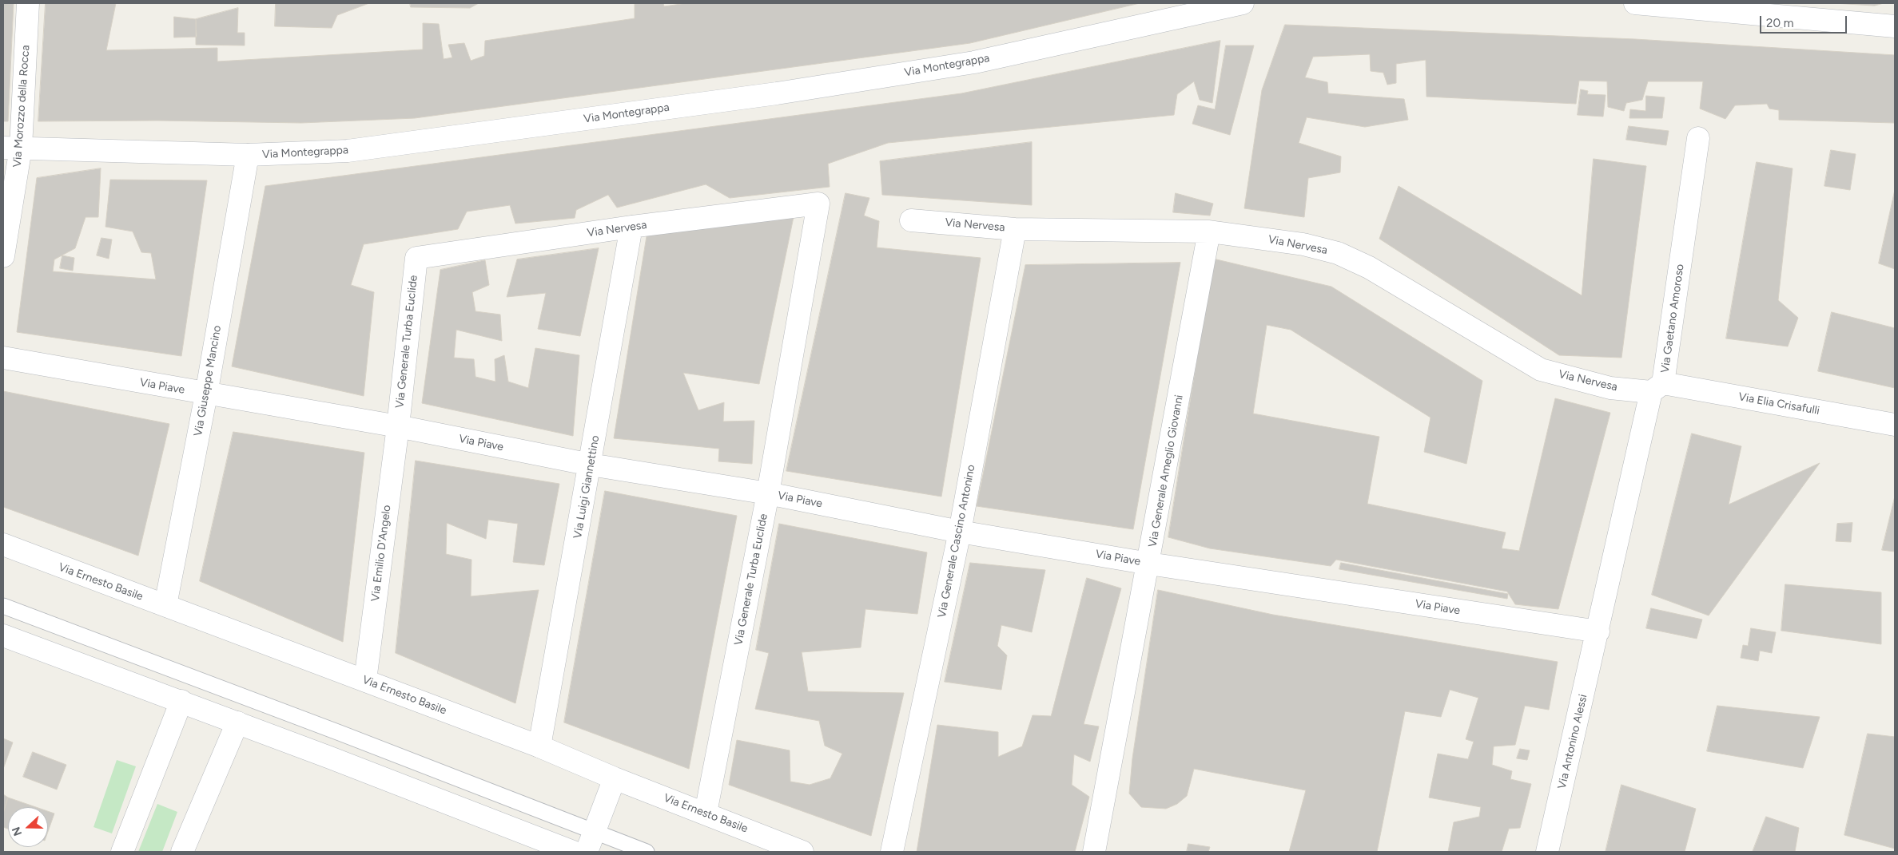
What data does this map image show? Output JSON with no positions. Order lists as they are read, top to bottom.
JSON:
{
  "streets": {
    "street": [
      "Via Montegrappa",
      "Via Morozzo della Rocca",
      "Via Nervesa",
      "Via Gaetano Amoroso",
      "Via Generale Turba Euclide",
      "Via Giuseppe Mancino",
      "Via Piave",
      "Via Elia Crisafulli",
      "Via Generale Ameglio Giovanni",
      "Via Luigi Giannettino",
      "Via Generale Cascino Antonino",
      "Via Emilio D'Angelo",
      "Via Ernesto Basile",
      "Via Antonino Alessi"
    ]
  },
  "crossings": [
    ["Via Montegrappa", "Via Morozzo della Rocca"],
    ["Via Montegrappa", "Via Giuseppe Mancino"],
    ["Via Nervesa", "Via Gaetano Amoroso"],
    ["Via Nervesa", "Via Generale Turba Euclide"],
    ["Via Nervesa", "Via Elia Crisafulli"],
    ["Via Nervesa", "Via Generale Ameglio Giovanni"],
    ["Via Nervesa", "Via Luigi Giannettino"],
    ["Via Nervesa", "Via Generale Cascino Antonino"],
    ["Via Gaetano Amoroso", "Via Piave"],
    ["Via Gaetano Amoroso", "Via Elia Crisafulli"],
    ["Via Gaetano Amoroso", "Via Antonino Alessi"],
    ["Via Generale Turba Euclide", "Via Piave"],
    ["Via Generale Turba Euclide", "Via Emilio D'Angelo"],
    ["Via Generale Turba Euclide", "Via Ernesto Basile"],
    ["Via Giuseppe Mancino", "Via Piave"],
    ["Via Giuseppe Mancino", "Via Ernesto Basile"],
    ["Via Piave", "Via Generale Ameglio Giovanni"],
    ["Via Piave", "Via Luigi Giannettino"],
    ["Via Piave", "Via Generale Cascino Antonino"],
    ["Via Piave", "Via Emilio D'Angelo"],
    ["Via Piave", "Via Antonino Alessi"],
    ["Via Luigi Giannettino", "Via Ernesto Basile"],
    ["Via Emilio D'Angelo", "Via Ernesto Basile"]
  ],
  "scale_bar": "20 m",
  "north": "left"
}
